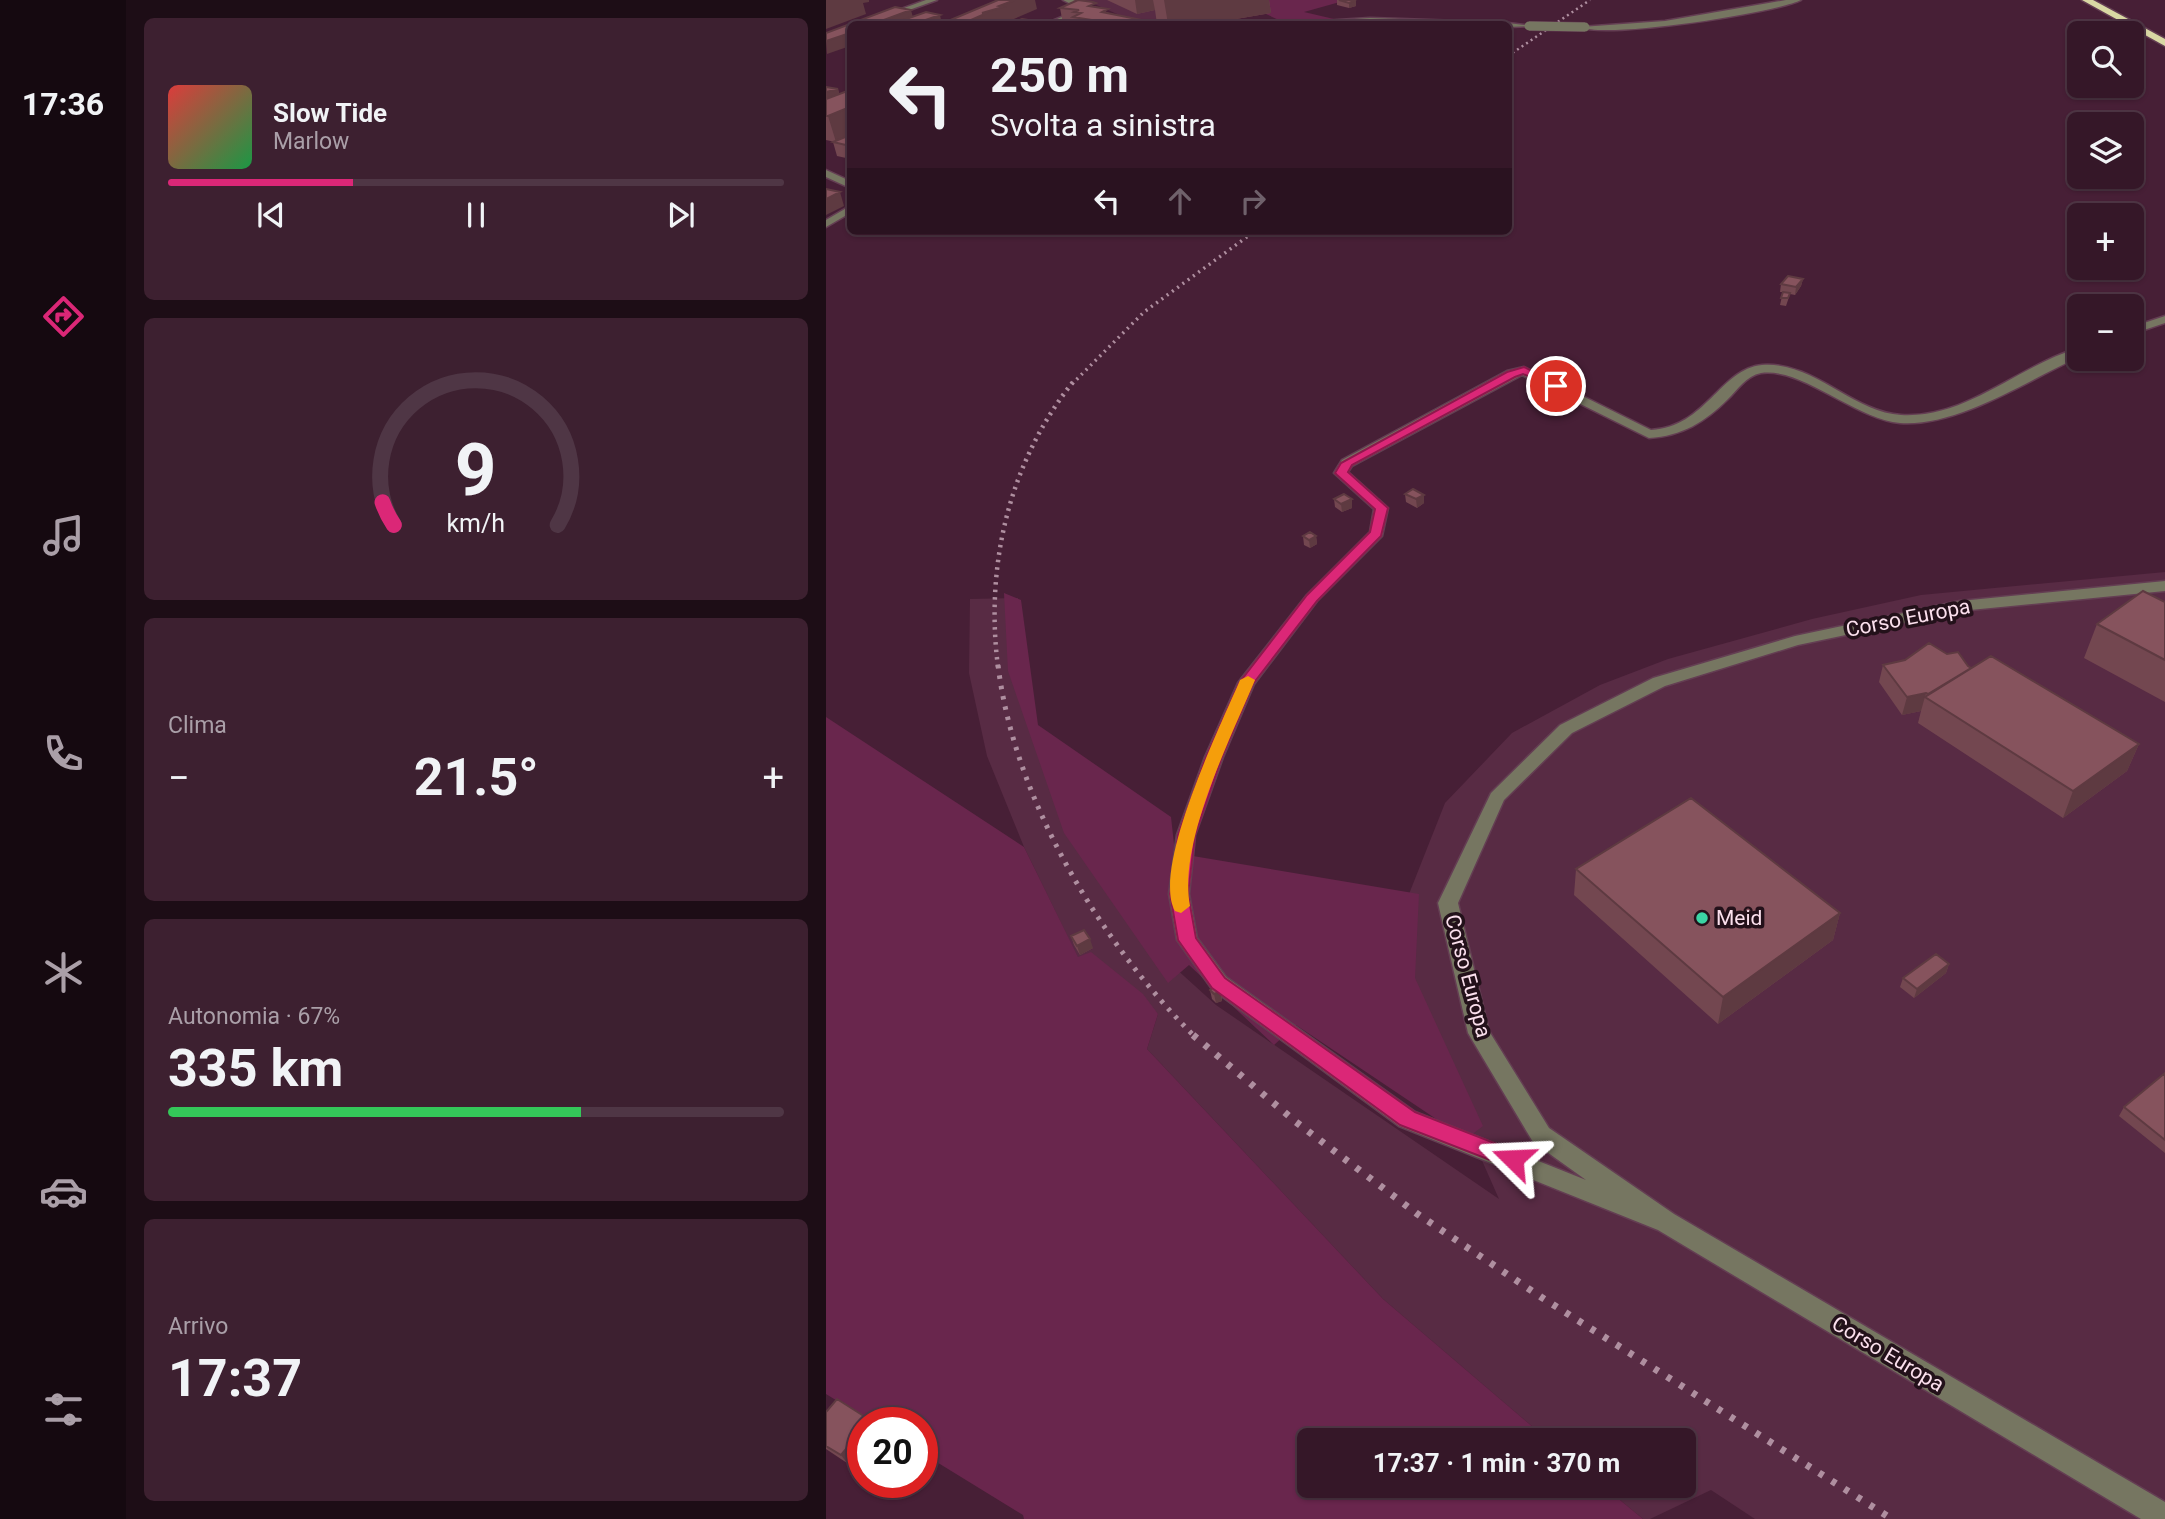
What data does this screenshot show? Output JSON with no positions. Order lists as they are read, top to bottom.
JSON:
{
  "streets": {
    "street": ["Corso Europa"]
  },
  "places": ["Meid"],
  "page": {
    "tabs": "17:36",
    "map_buttons": ["+", "−"],
    "turn": ["250 m", "Svolta a sinistra"],
    "song": ["Slow Tide", "Marlow"],
    "tile": [
      "Clima",
      ["Autonomia · 67%", "335 km"],
      ["Arrivo", "17:37"]
    ],
    "heat": ["−", "21.5°", "+"],
    "limit": "20",
    "trip": "17:37 · 1 min · 370 m",
    "gauge": ["9", "km/h"]
  }
}
